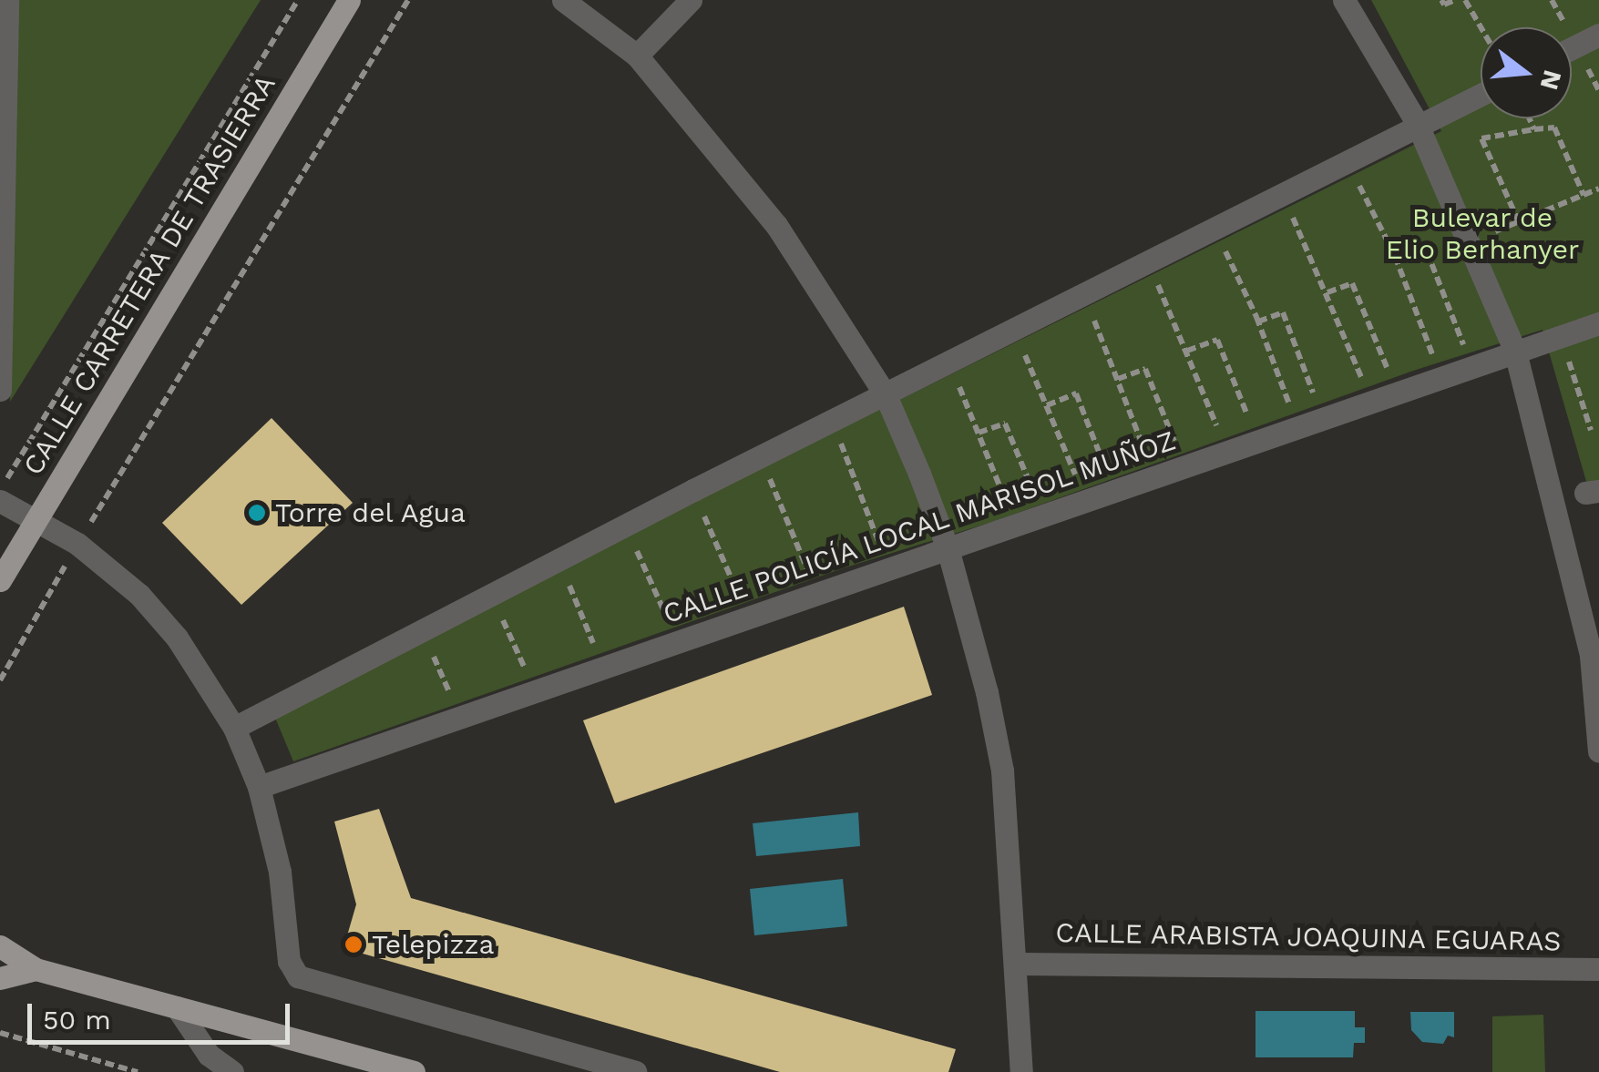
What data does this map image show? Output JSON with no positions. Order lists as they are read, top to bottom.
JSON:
{
  "streets": {
    "main road": ["CALLE CARRETERA DE TRASIERRA"],
    "street": ["CALLE POLICÍA LOCAL MARISOL MUÑOZ", "CALLE ARABISTA JOAQUINA EGUARAS"]
  },
  "parks": ["Bulevar de Elio Berhanyer"],
  "places": ["Torre del Agua", "Telepizza"],
  "scale_bar": "50 m",
  "north": "right"
}
